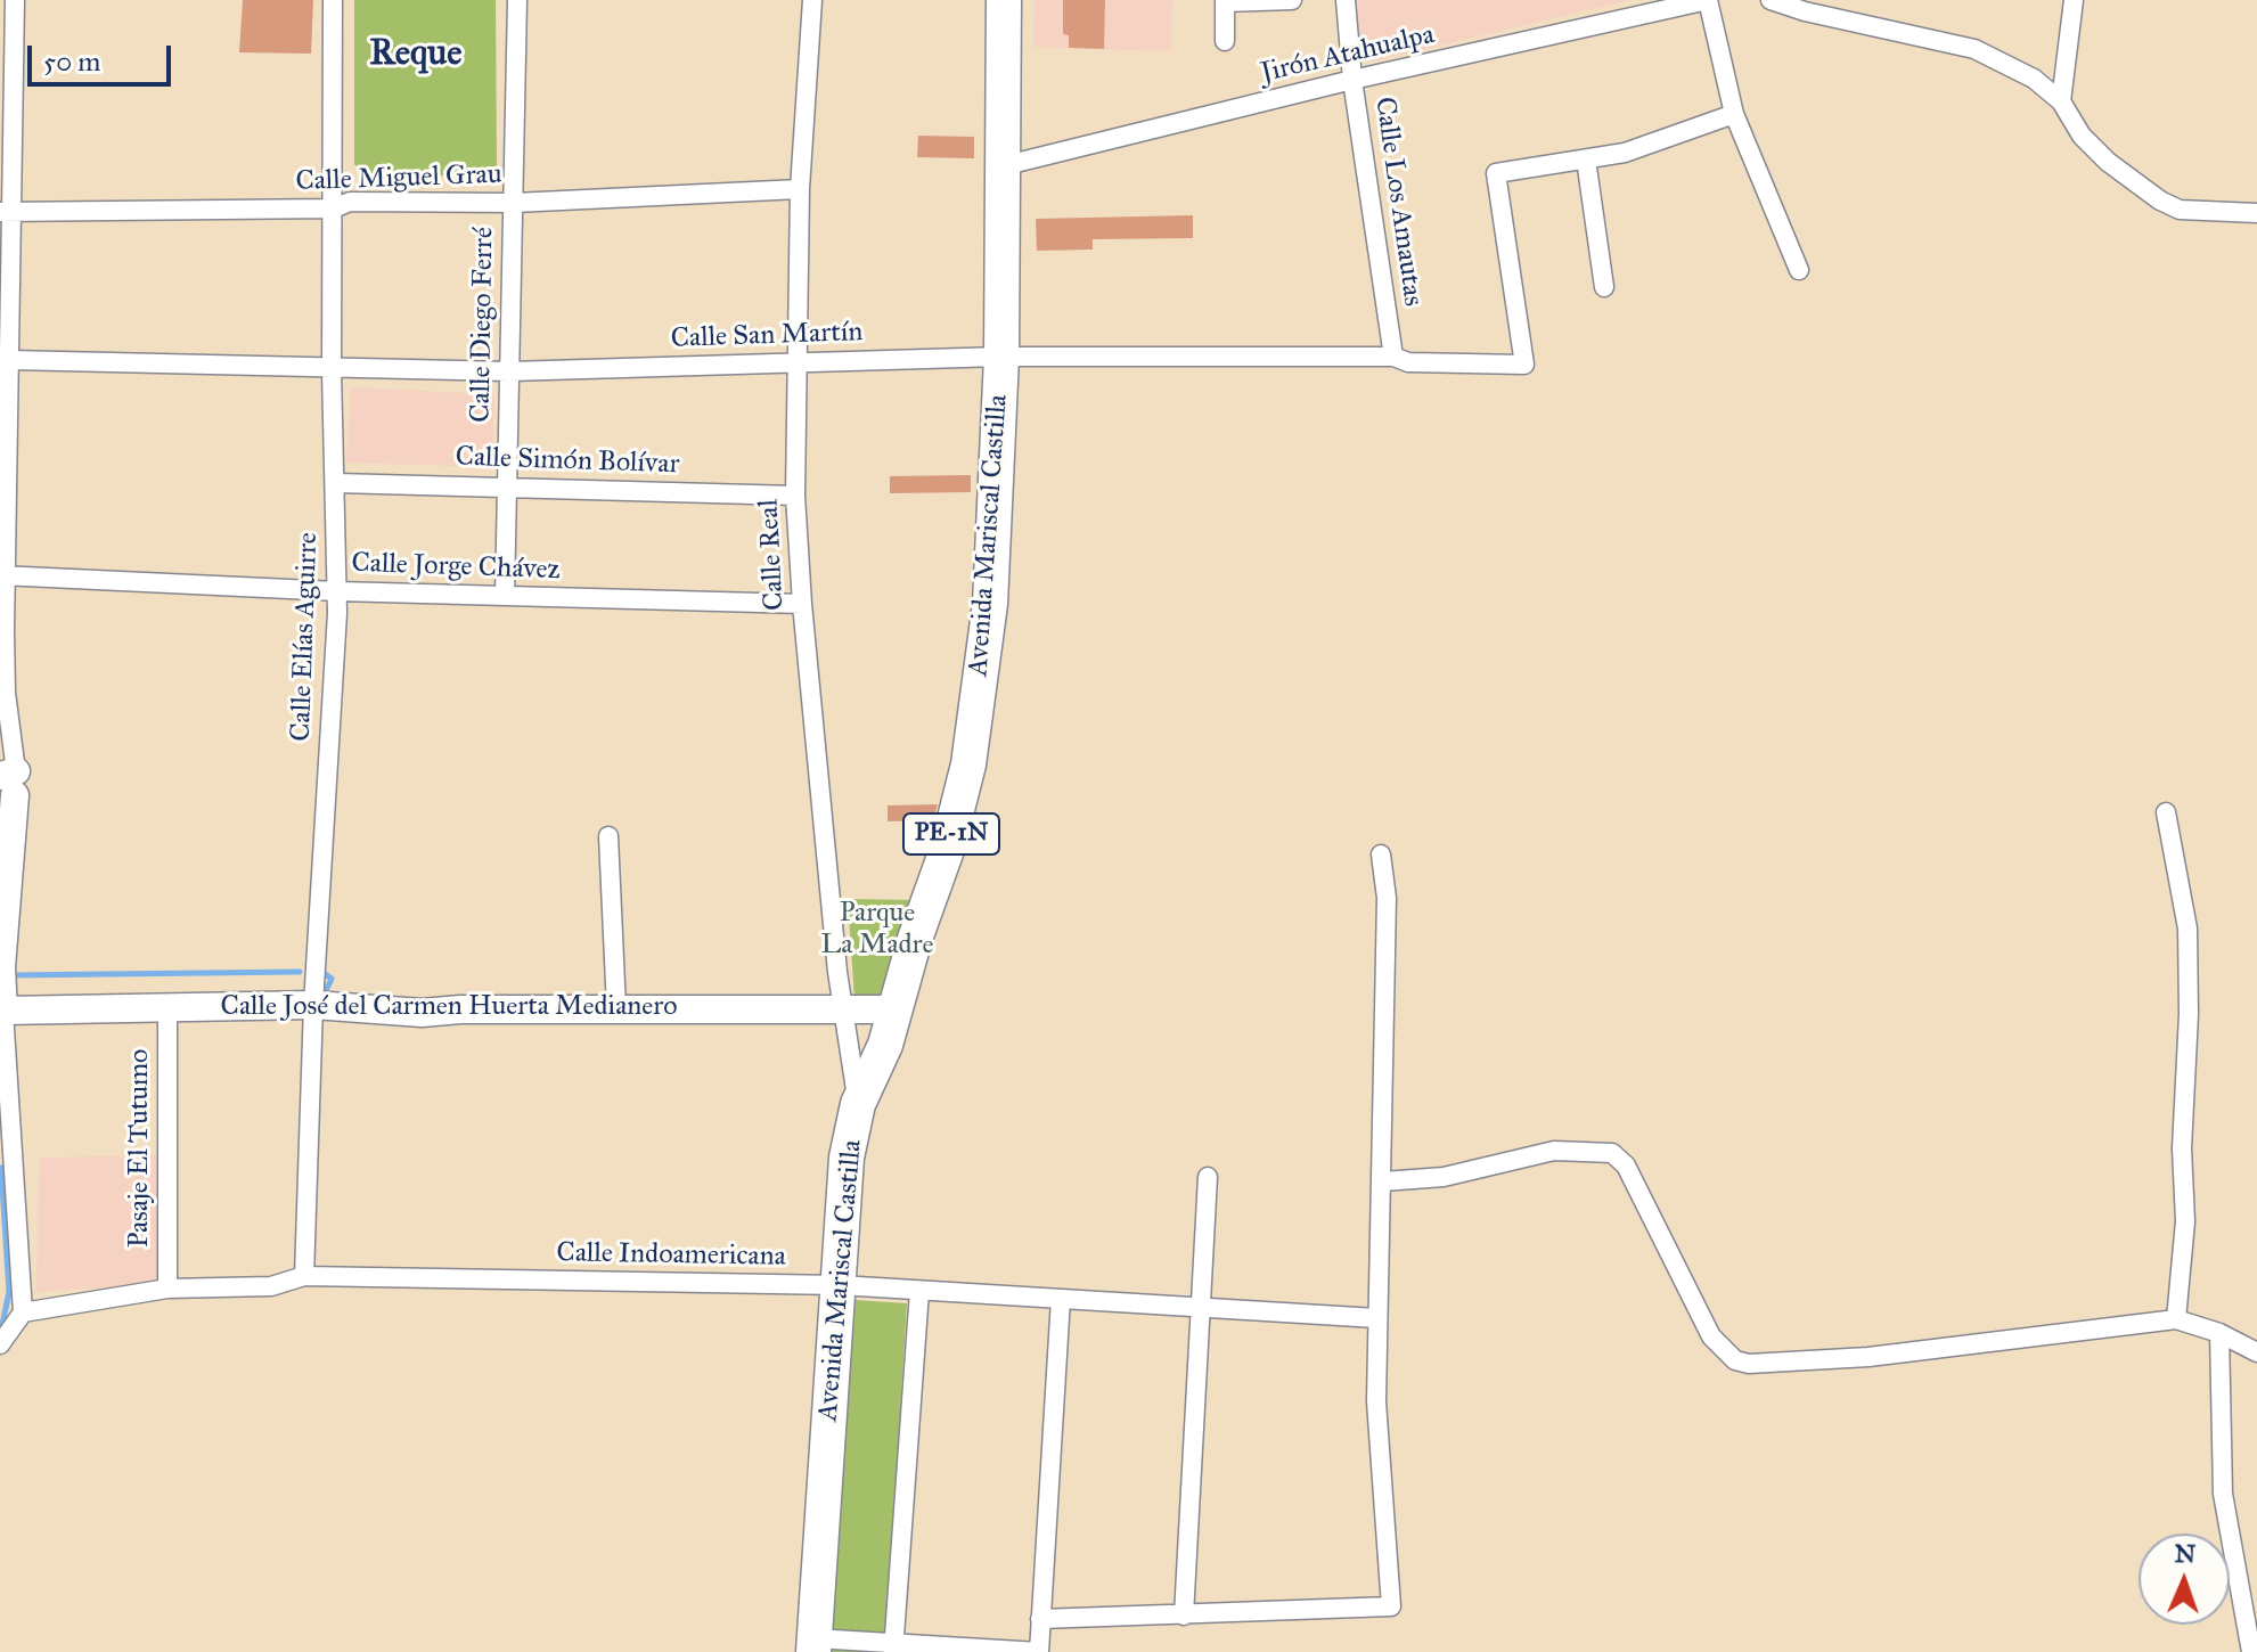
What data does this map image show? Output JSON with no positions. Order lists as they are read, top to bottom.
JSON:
{
  "streets": {
    "highway": ["Avenida Mariscal Castilla", "PE-1N"],
    "street": [
      "Jirón Atahualpa",
      "Calle Miguel Grau",
      "Calle Los Amautas",
      "Calle Diego Ferré",
      "Calle San Martín",
      "Calle Simón Bolívar",
      "Calle Real",
      "Calle Jorge Chávez",
      "Calle Elías Aguirre",
      "Calle José del Carmen Huerta Medianero",
      "Pasaje El Tutumo",
      "Calle Indoamericana"
    ]
  },
  "crossings": [
    ["Jirón Atahualpa", "Calle Los Amautas"],
    ["Jirón Atahualpa", "Avenida Mariscal Castilla"],
    ["Calle Miguel Grau", "Calle Diego Ferré"],
    ["Calle Miguel Grau", "Calle Real"],
    ["Calle Miguel Grau", "Calle Elías Aguirre"],
    ["Calle Los Amautas", "Calle San Martín"],
    ["Calle Diego Ferré", "Calle San Martín"],
    ["Calle Diego Ferré", "Calle Simón Bolívar"],
    ["Calle Diego Ferré", "Calle Jorge Chávez"],
    ["Calle San Martín", "Avenida Mariscal Castilla"],
    ["Calle San Martín", "Calle Real"],
    ["Calle San Martín", "Calle Elías Aguirre"],
    ["Calle Simón Bolívar", "Calle Real"],
    ["Calle Simón Bolívar", "Calle Elías Aguirre"],
    ["Avenida Mariscal Castilla", "Calle Real"],
    ["Avenida Mariscal Castilla", "Calle José del Carmen Huerta Medianero"],
    ["Avenida Mariscal Castilla", "Calle Indoamericana"],
    ["Calle Real", "Calle Jorge Chávez"],
    ["Calle Real", "Calle José del Carmen Huerta Medianero"],
    ["Calle Jorge Chávez", "Calle Elías Aguirre"],
    ["Calle Elías Aguirre", "Calle José del Carmen Huerta Medianero"],
    ["Calle Elías Aguirre", "Calle Indoamericana"],
    ["Calle José del Carmen Huerta Medianero", "Pasaje El Tutumo"],
    ["Pasaje El Tutumo", "Calle Indoamericana"]
  ],
  "districts": ["Reque"],
  "parks": ["Parque La Madre"],
  "scale_bar": "50 m",
  "north": "top"
}
